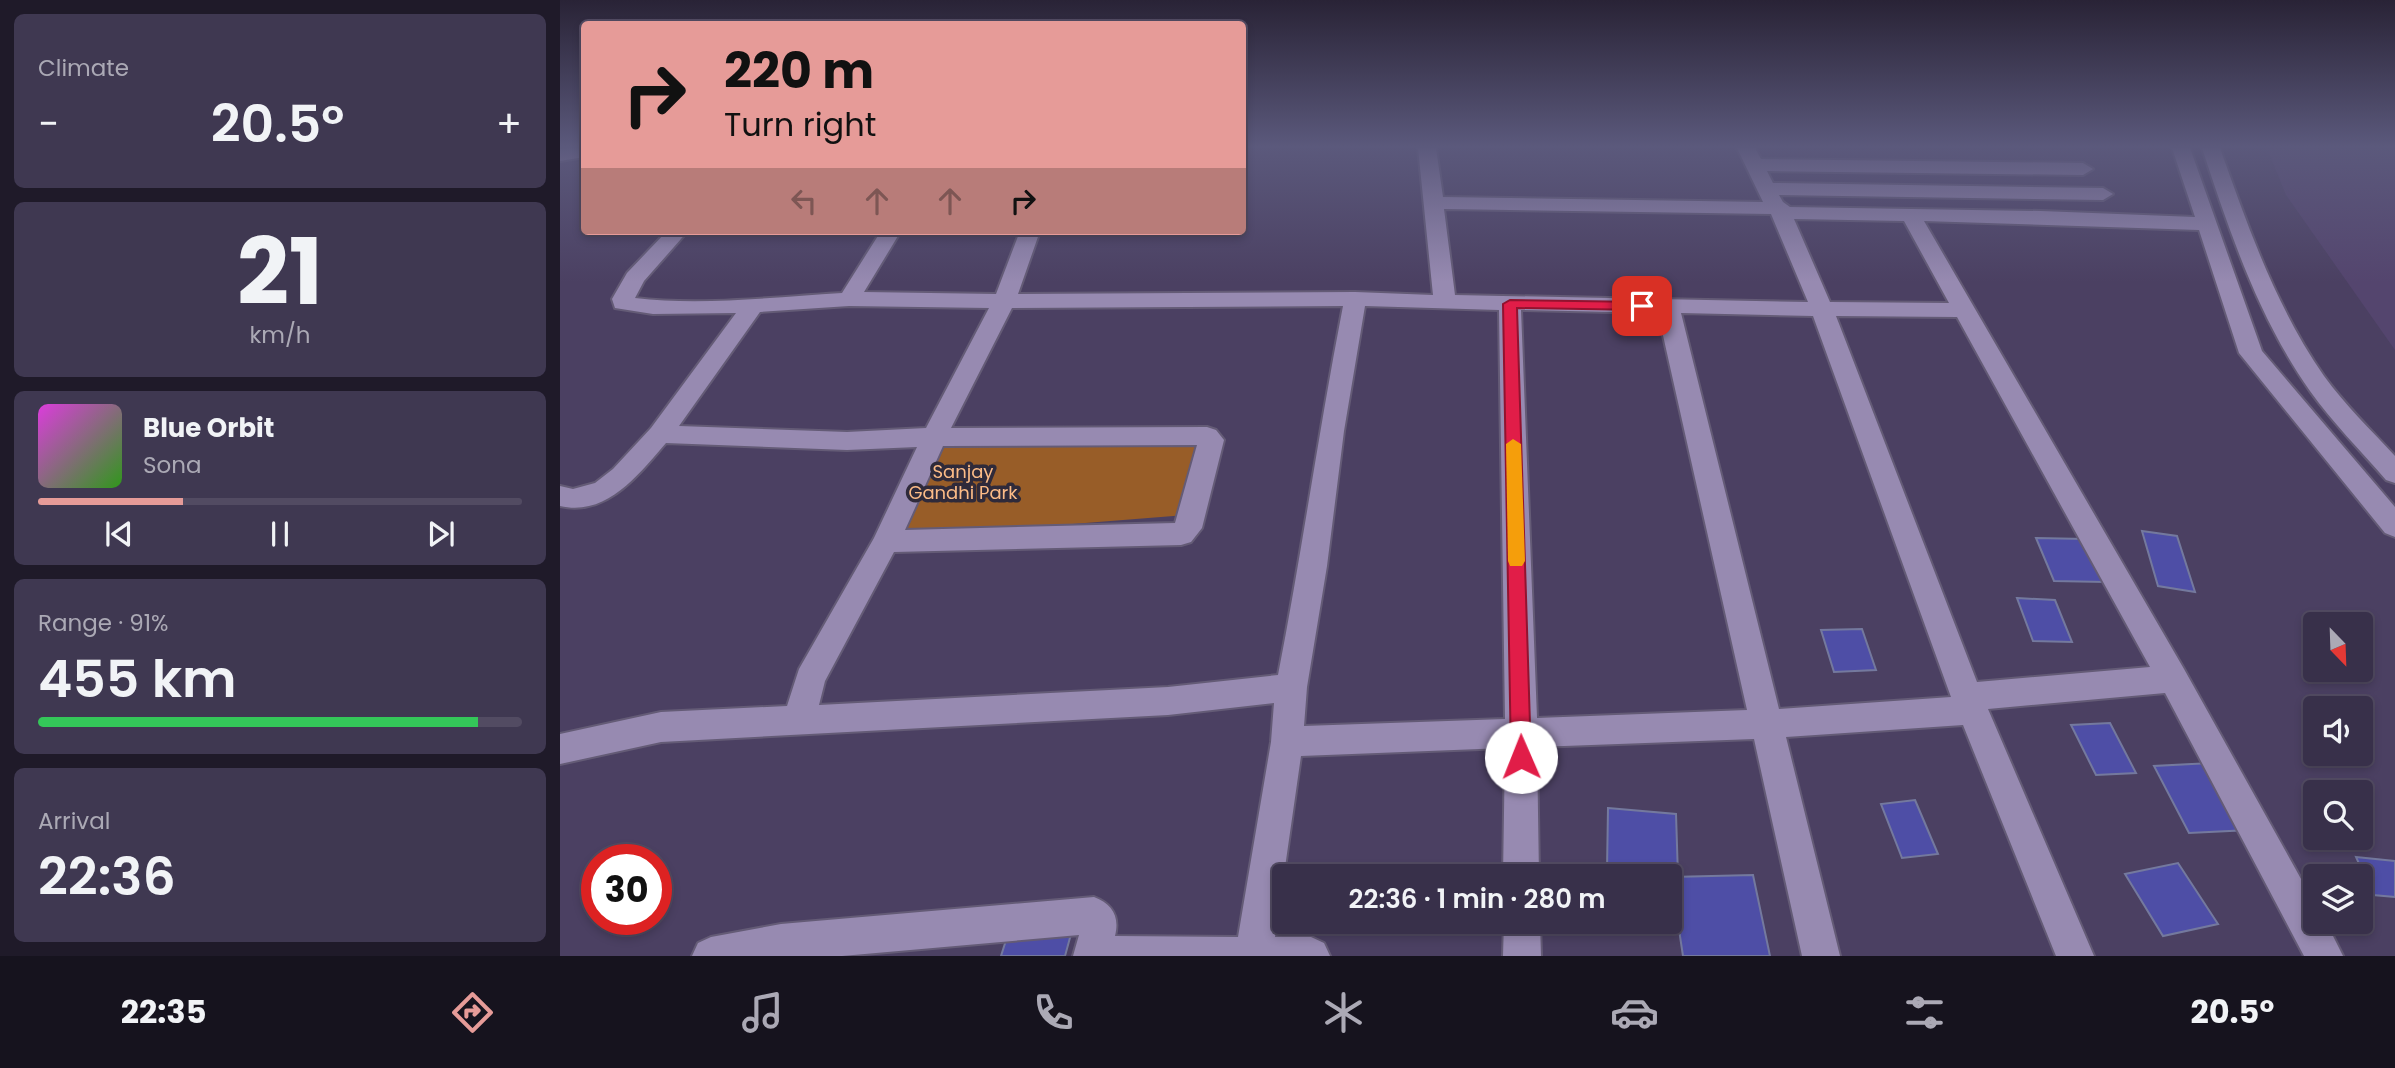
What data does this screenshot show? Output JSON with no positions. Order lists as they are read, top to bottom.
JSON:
{
  "parks": ["Sanjay Gandhi Park"],
  "north": "bottom right",
  "page": {
    "tile": [
      "Climate",
      ["21", "km/h"],
      ["Range · 91%", "455 km"],
      ["Arrival", "22:36"]
    ],
    "turn": ["220 m", "Turn right"],
    "heat": ["−", "20.5°", "+"],
    "song": ["Blue Orbit", "Sona"],
    "limit": "30",
    "trip": "22:36 · 1 min · 280 m",
    "tabs": ["22:35", "20.5°"]
  }
}
